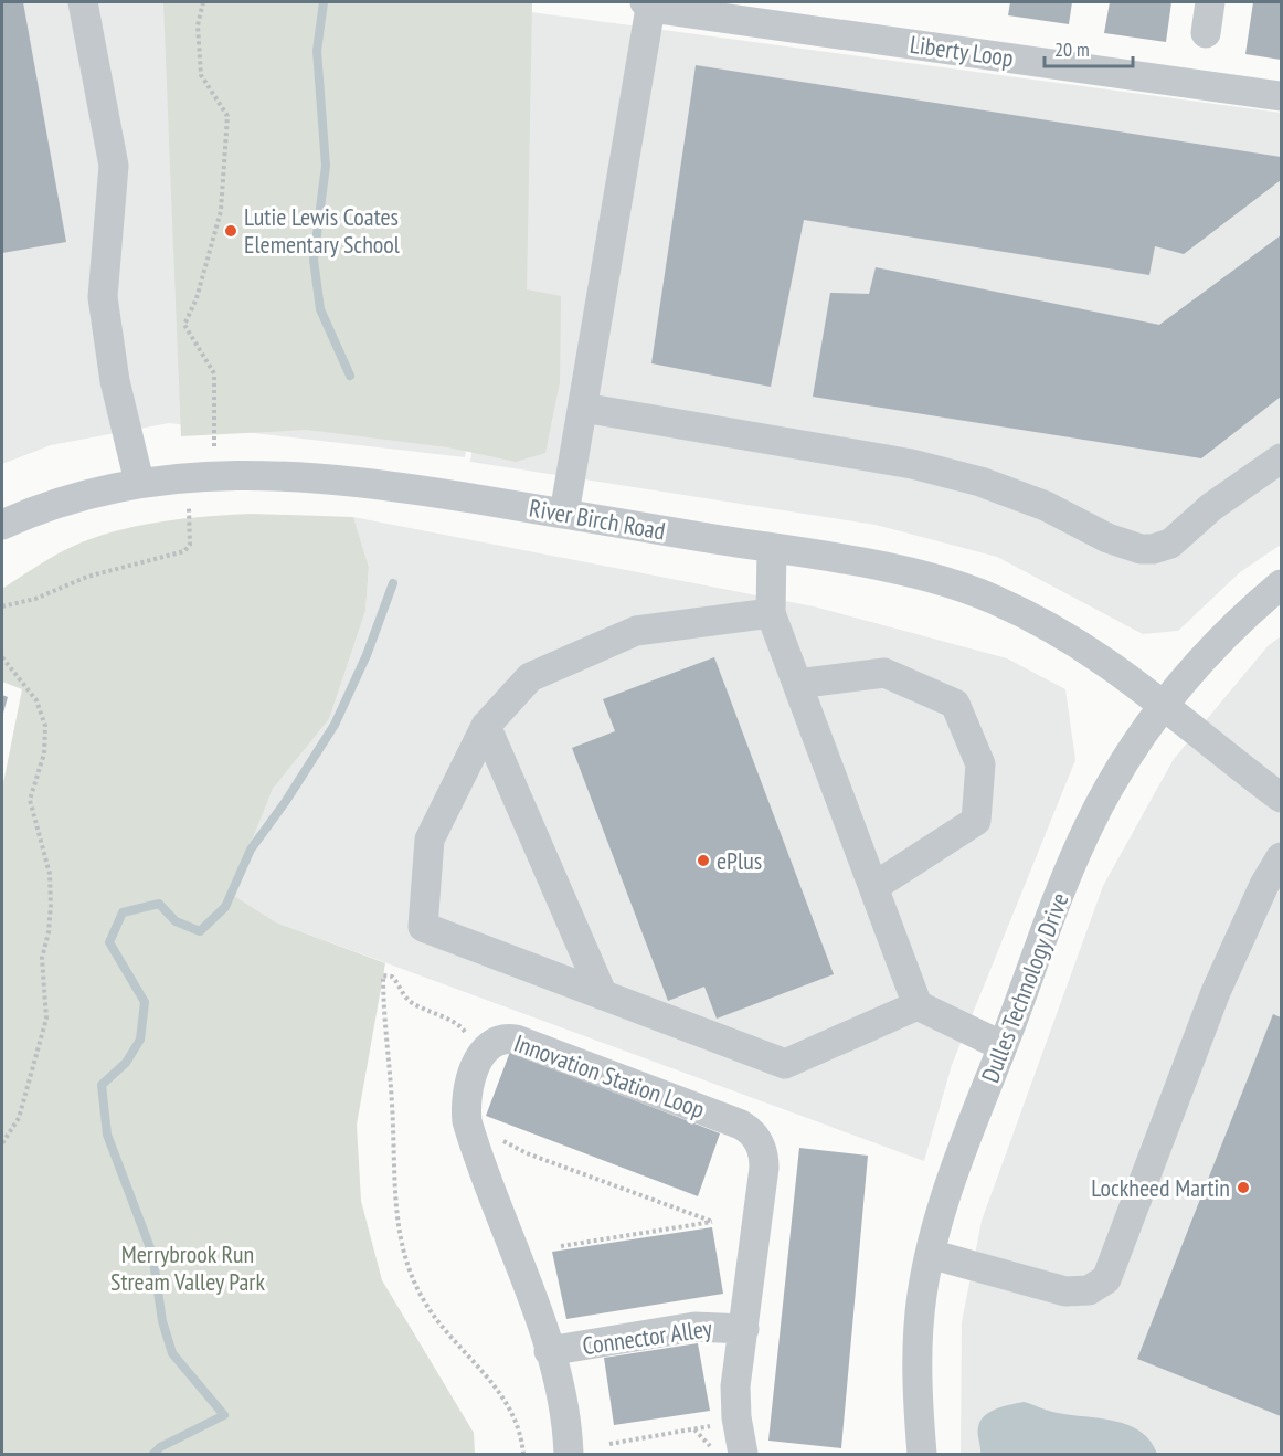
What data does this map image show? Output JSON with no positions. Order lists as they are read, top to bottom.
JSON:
{
  "streets": {
    "street": [
      "Liberty Loop",
      "River Birch Road",
      "Dulles Technology Drive",
      "Innovation Station Loop",
      "Connector Alley"
    ]
  },
  "crossings": [
    ["River Birch Road", "Dulles Technology Drive"],
    ["Innovation Station Loop", "Connector Alley"]
  ],
  "parks": ["Merrybrook Run Stream Valley Park"],
  "places": ["Lutie Lewis Coates Elementary School", "ePlus", "Lockheed Martin"],
  "scale_bar": "20 m"
}
